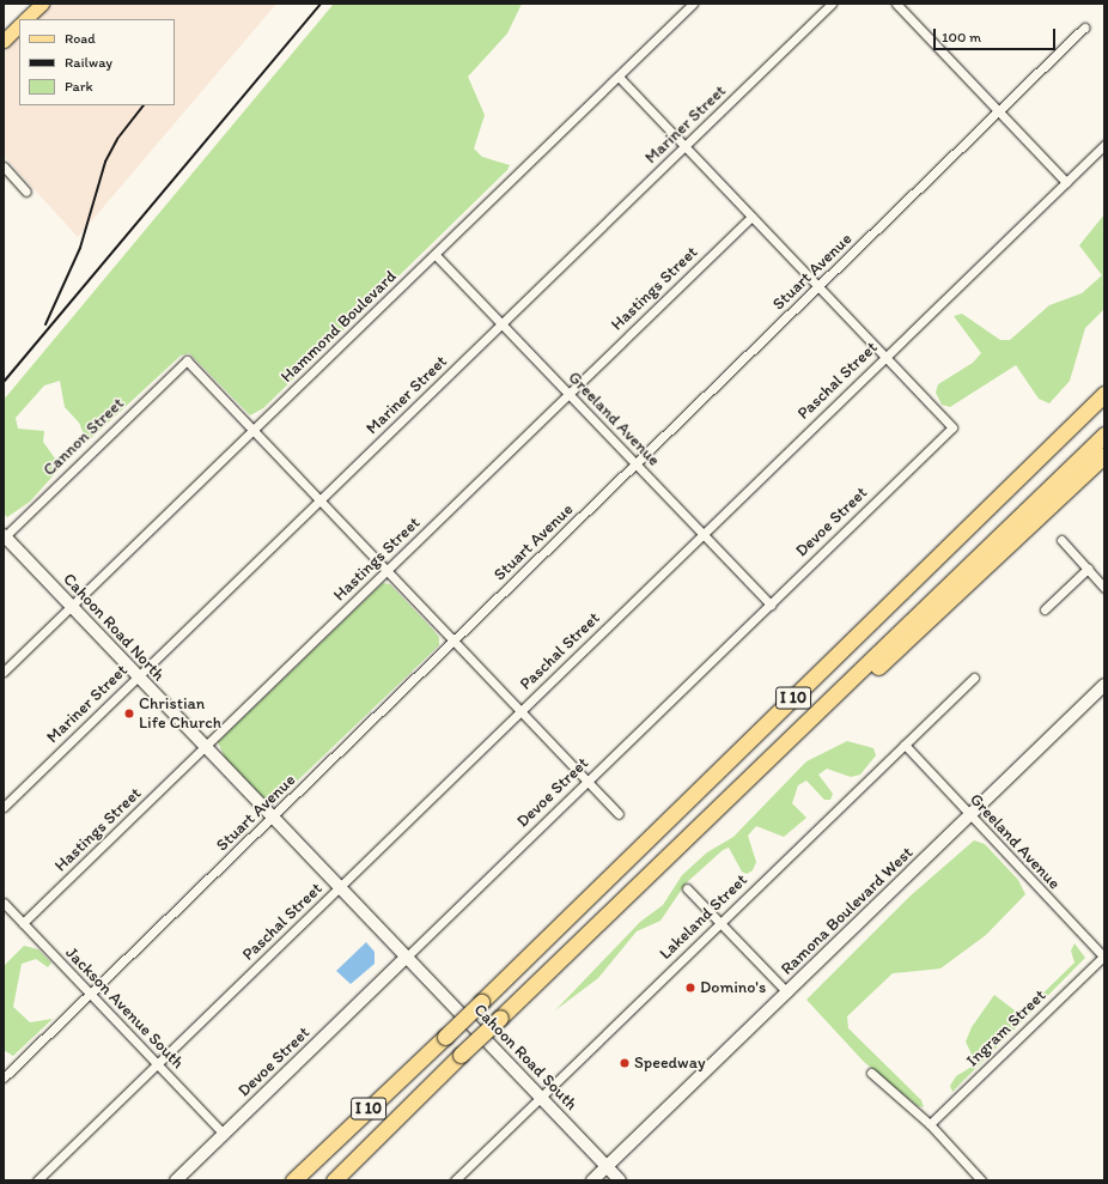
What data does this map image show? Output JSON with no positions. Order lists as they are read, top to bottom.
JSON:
{
  "streets": {
    "highway": ["I 10"],
    "street": [
      "Mariner Street",
      "Stuart Avenue",
      "Hastings Street",
      "Hammond Boulevard",
      "Paschal Street",
      "Greeland Avenue",
      "Cannon Street",
      "Devoe Street",
      "Cahoon Road North",
      "Ramona Boulevard West",
      "Lakeland Street",
      "Jackson Avenue South",
      "Ingram Street",
      "Cahoon Road South"
    ]
  },
  "crossings": [
    ["Mariner Street", "Greeland Avenue"],
    ["Mariner Street", "Cahoon Road North"],
    ["Stuart Avenue", "Greeland Avenue"],
    ["Stuart Avenue", "Cahoon Road North"],
    ["Stuart Avenue", "Jackson Avenue South"],
    ["Hastings Street", "Greeland Avenue"],
    ["Hastings Street", "Cahoon Road North"],
    ["Hastings Street", "Jackson Avenue South"],
    ["Hammond Boulevard", "Greeland Avenue"],
    ["Hammond Boulevard", "Cannon Street"],
    ["Hammond Boulevard", "Cahoon Road North"],
    ["Paschal Street", "Greeland Avenue"],
    ["Paschal Street", "Devoe Street"],
    ["Paschal Street", "Cahoon Road North"],
    ["Paschal Street", "Jackson Avenue South"],
    ["Greeland Avenue", "Devoe Street"],
    ["Greeland Avenue", "Ramona Boulevard West"],
    ["Greeland Avenue", "Lakeland Street"],
    ["Greeland Avenue", "Ingram Street"],
    ["Cannon Street", "Cahoon Road North"],
    ["Devoe Street", "Jackson Avenue South"],
    ["Devoe Street", "Cahoon Road South"],
    ["Ramona Boulevard West", "Cahoon Road South"],
    ["Lakeland Street", "Cahoon Road South"]
  ],
  "places": ["Christian Life Church", "Domino's", "Speedway"],
  "legend": ["Road", "Railway", "Park"],
  "scale_bar": "100 m"
}
